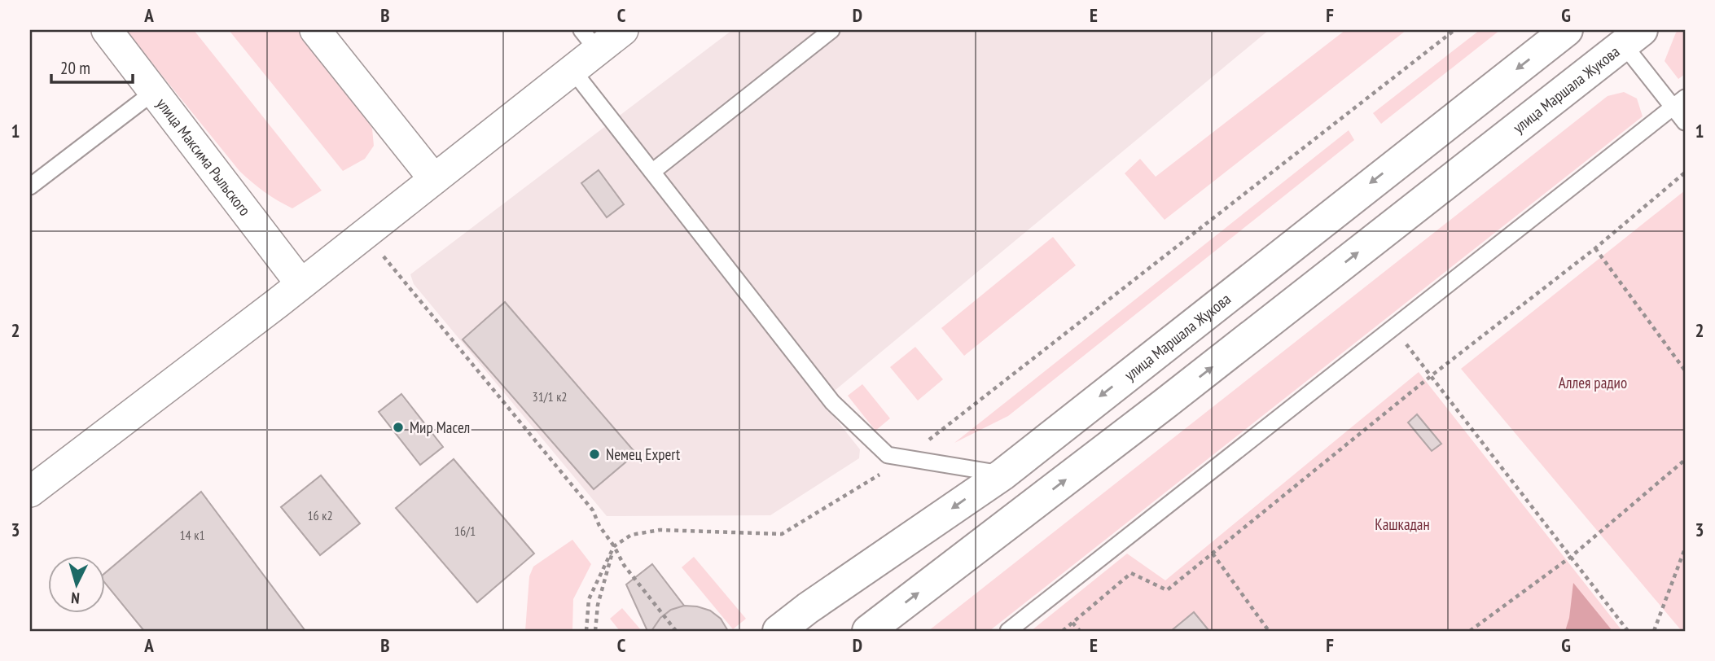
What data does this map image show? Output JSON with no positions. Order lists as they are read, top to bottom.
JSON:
{
  "streets": {
    "main road": ["улица Маршала Жукова"],
    "street": ["улица Максима Рыльского"]
  },
  "parks": ["Аллея радио", "Кашкадан"],
  "places": ["Мир Масел", "Nемец Expert"],
  "house_numbers": [
    "31/1 к2",
    "16 к2",
    "16/1",
    "14 к1"
  ],
  "scale_bar": "20 m",
  "north": "bottom",
  "grid": {
    "columns": [
      "A",
      "B",
      "C",
      "D",
      "E",
      "F",
      "G"
    ],
    "rows": ["1", "2", "3"]
  }
}
